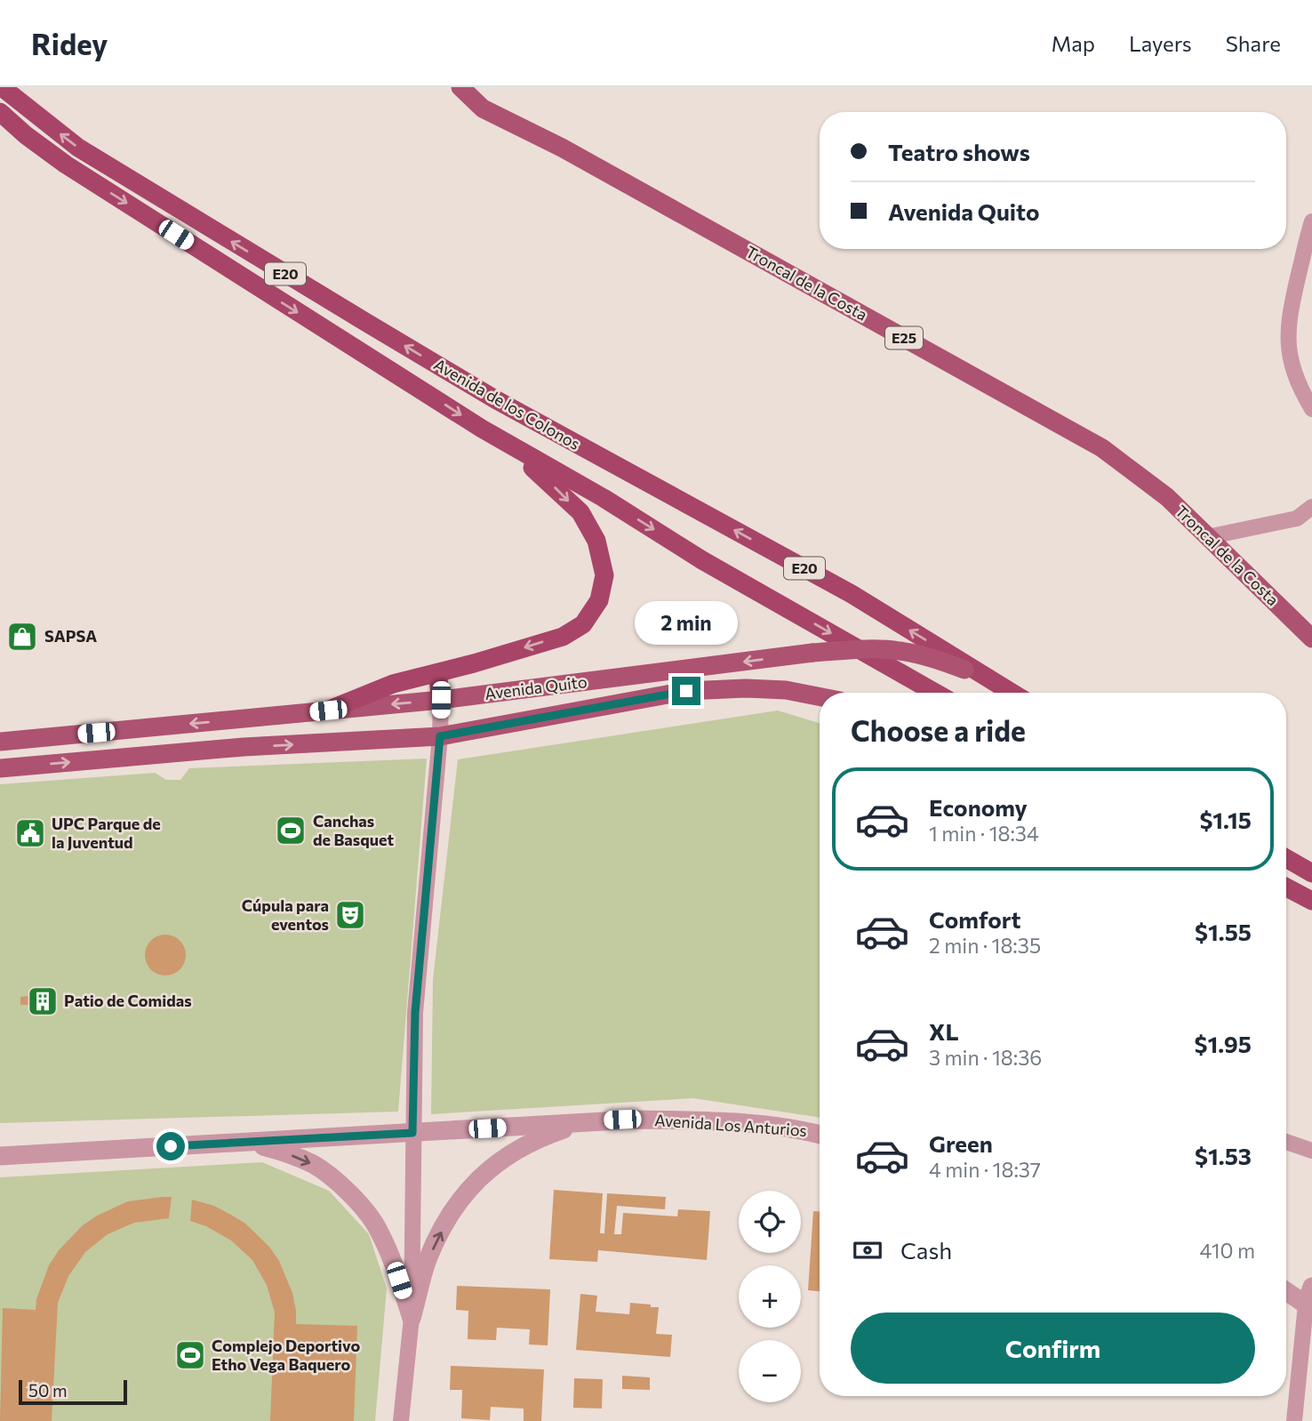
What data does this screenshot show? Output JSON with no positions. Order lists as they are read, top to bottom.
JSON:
{
  "streets": {
    "highway": ["E20", "Avenida de los Colonos"],
    "main road": ["Troncal de la Costa", "E25", "Avenida Quito"],
    "street": ["Avenida Los Anturios"]
  },
  "places": {
    "shop": ["SAPSA"],
    "sports": ["Canchas de Basquet", "Complejo Deportivo Etho Vega Baquero"],
    "public building": ["UPC Parque de la Juventud"],
    "theatre": ["Cúpula para eventos"],
    "building": ["Patio de Comidas"]
  },
  "scale_bar": "50 m",
  "page": {
    "header": "Ridey",
    "nav": ["Map", "Layers", "Share"],
    "banner": ["Teatro shows", "Avenida Quito"],
    "bubble": "2 min",
    "heading": "Choose a ride",
    "list": [
      {
        "name": "Economy",
        "note": "1 min · 18:34",
        "value": "$1.15"
      },
      {
        "name": "Comfort",
        "note": "2 min · 18:35",
        "value": "$1.55"
      },
      {
        "name": "XL",
        "note": "3 min · 18:36",
        "value": "$1.95"
      },
      {
        "name": "Green",
        "note": "4 min · 18:37",
        "value": "$1.53"
      }
    ],
    "map_buttons": ["+", "−"],
    "pay": ["Cash", "410 m"],
    "buttons": "Confirm",
    "scale": "50 m"
  }
}
